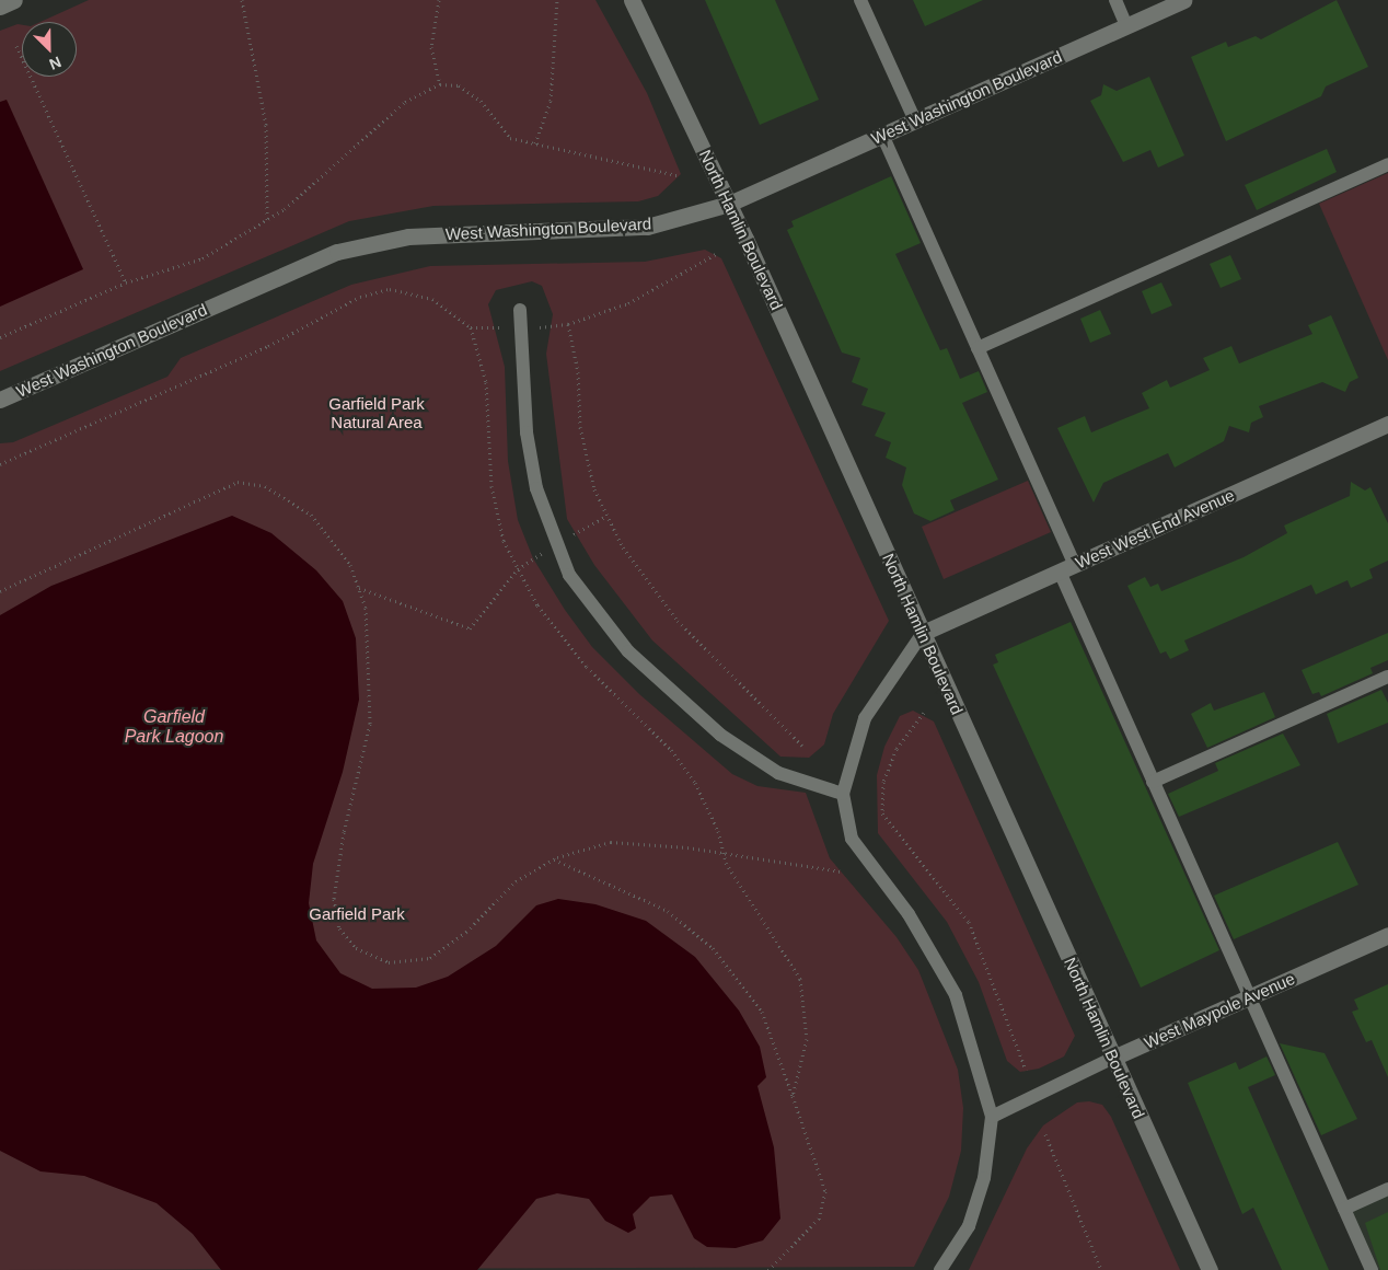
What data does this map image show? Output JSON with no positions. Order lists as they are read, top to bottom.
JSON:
{
  "streets": {
    "street": [
      "West Washington Boulevard",
      "North Hamlin Boulevard",
      "West West End Avenue",
      "West Maypole Avenue"
    ]
  },
  "crossings": [
    ["West Washington Boulevard", "North Hamlin Boulevard"],
    ["North Hamlin Boulevard", "West West End Avenue"],
    ["North Hamlin Boulevard", "West Maypole Avenue"]
  ],
  "water": ["Garfield Park Lagoon"],
  "parks": ["Garfield Park Natural Area", "Garfield Park"],
  "north": "bottom right"
}
